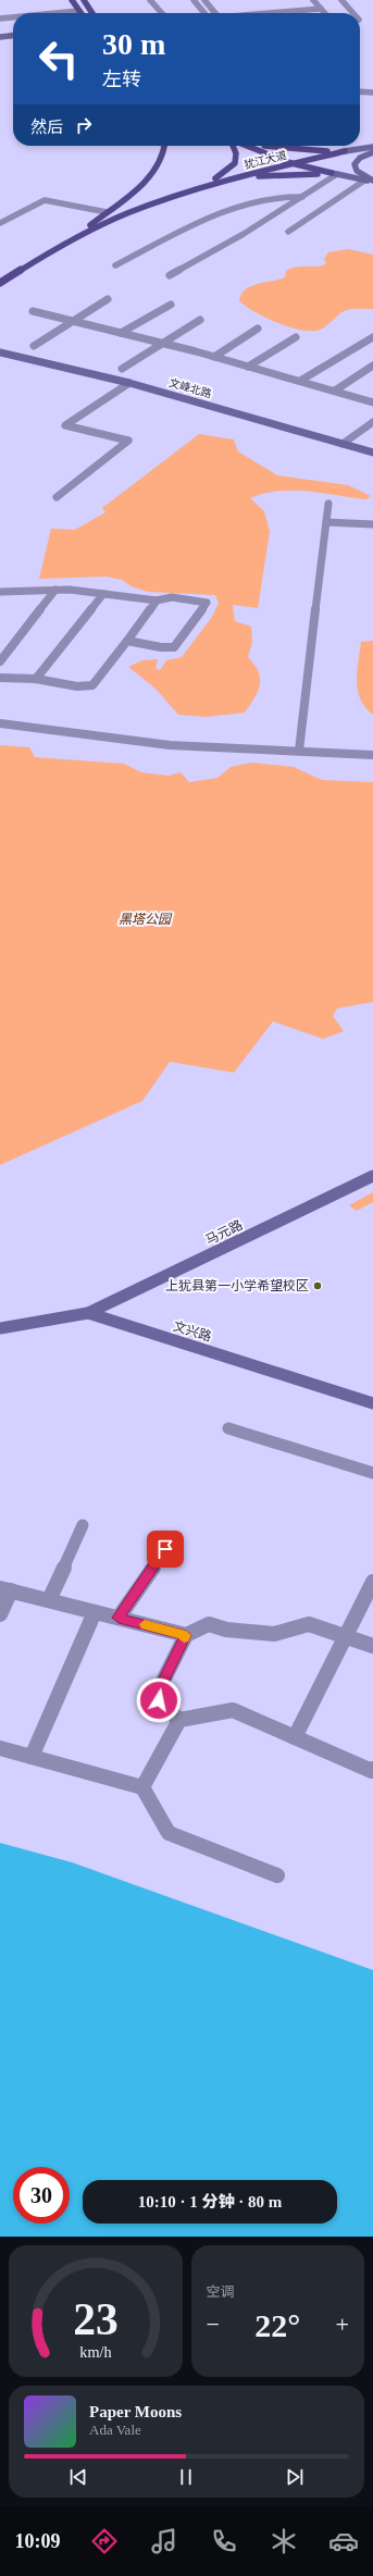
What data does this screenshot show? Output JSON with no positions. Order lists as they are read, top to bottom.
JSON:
{
  "streets": {
    "main road": ["犹江大道"],
    "street": ["文峰北路", "马元路", "文兴路"]
  },
  "crossings": [
    ["马元路", "文兴路"]
  ],
  "parks": ["黑塔公园"],
  "places": ["上犹县第一小学希望校区"],
  "page": {
    "turn": ["30 m", "左转"],
    "then": "然后",
    "limit": "30",
    "trip": "10:10 · 1 分钟 · 80 m",
    "tile": "空调",
    "heat": ["−", "22°", "+"],
    "song": ["Paper Moons", "Ada Vale"],
    "tabs": "10:09",
    "gauge": ["23", "km/h"]
  }
}
